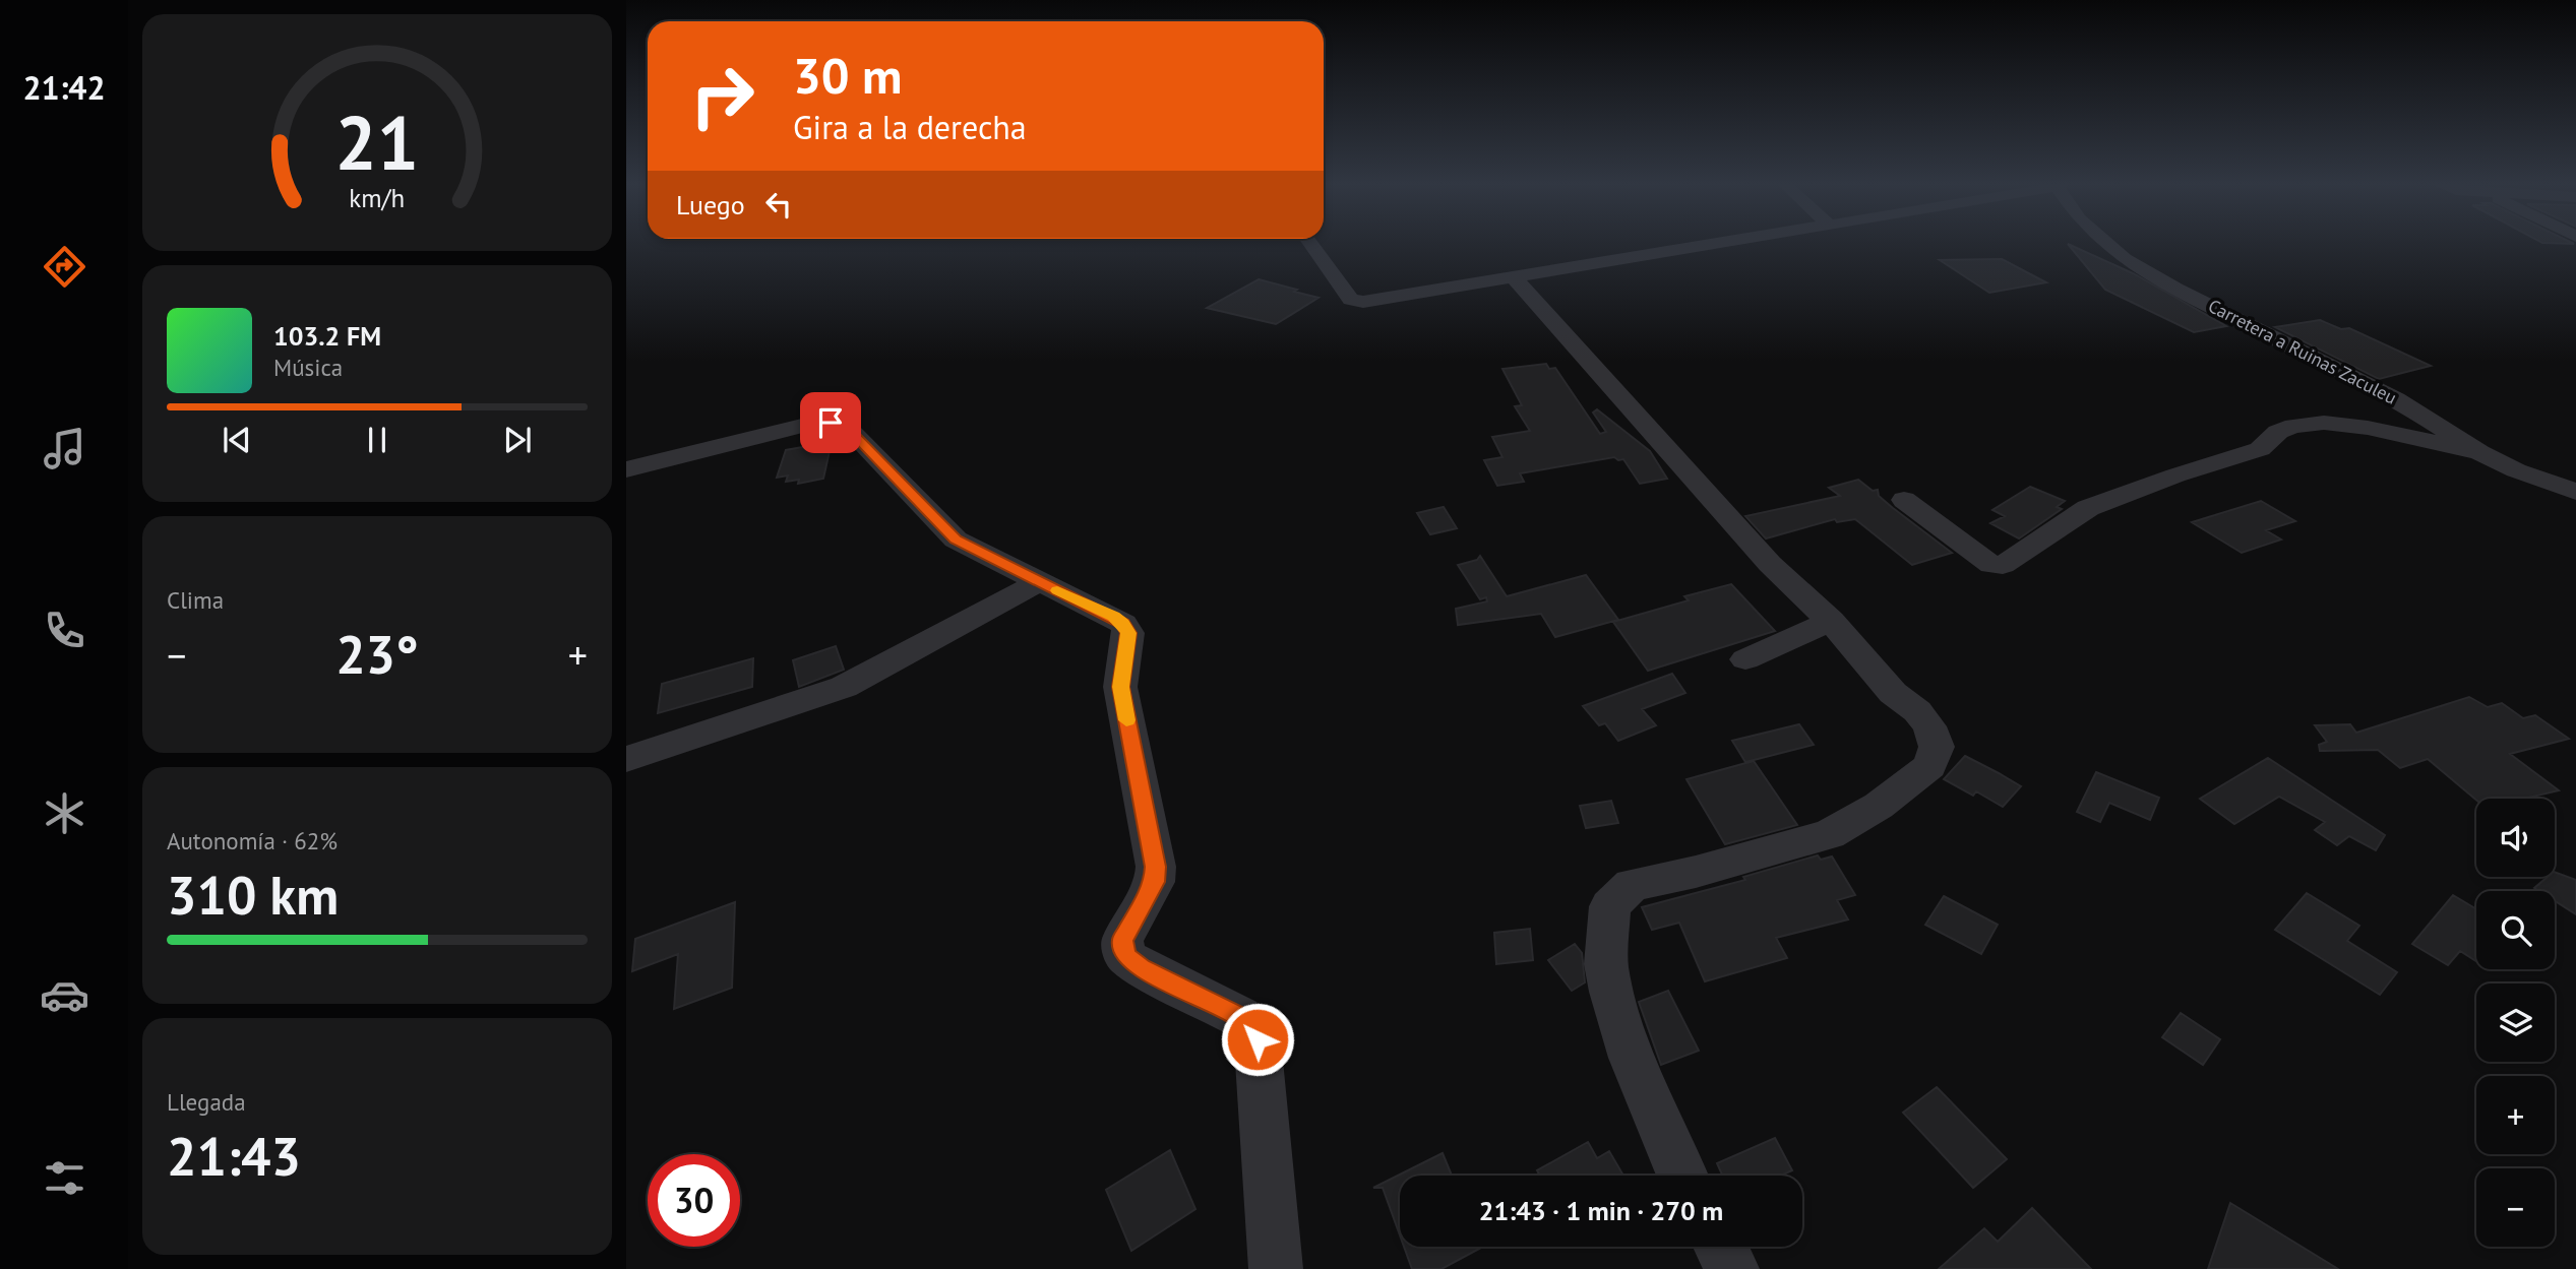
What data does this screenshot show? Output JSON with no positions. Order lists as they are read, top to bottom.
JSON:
{
  "streets": {
    "street": ["Carretera a Ruinas Zaculeu"]
  },
  "page": {
    "tabs": "21:42",
    "turn": ["30 m", "Gira a la derecha"],
    "then": "Luego",
    "song": ["103.2 FM", "Música"],
    "tile": [
      "Clima",
      ["Autonomía · 62%", "310 km"],
      ["Llegada", "21:43"]
    ],
    "heat": ["−", "23°", "+"],
    "map_buttons": ["+", "−"],
    "limit": "30",
    "trip": "21:43 · 1 min · 270 m",
    "gauge": ["21", "km/h"]
  }
}
